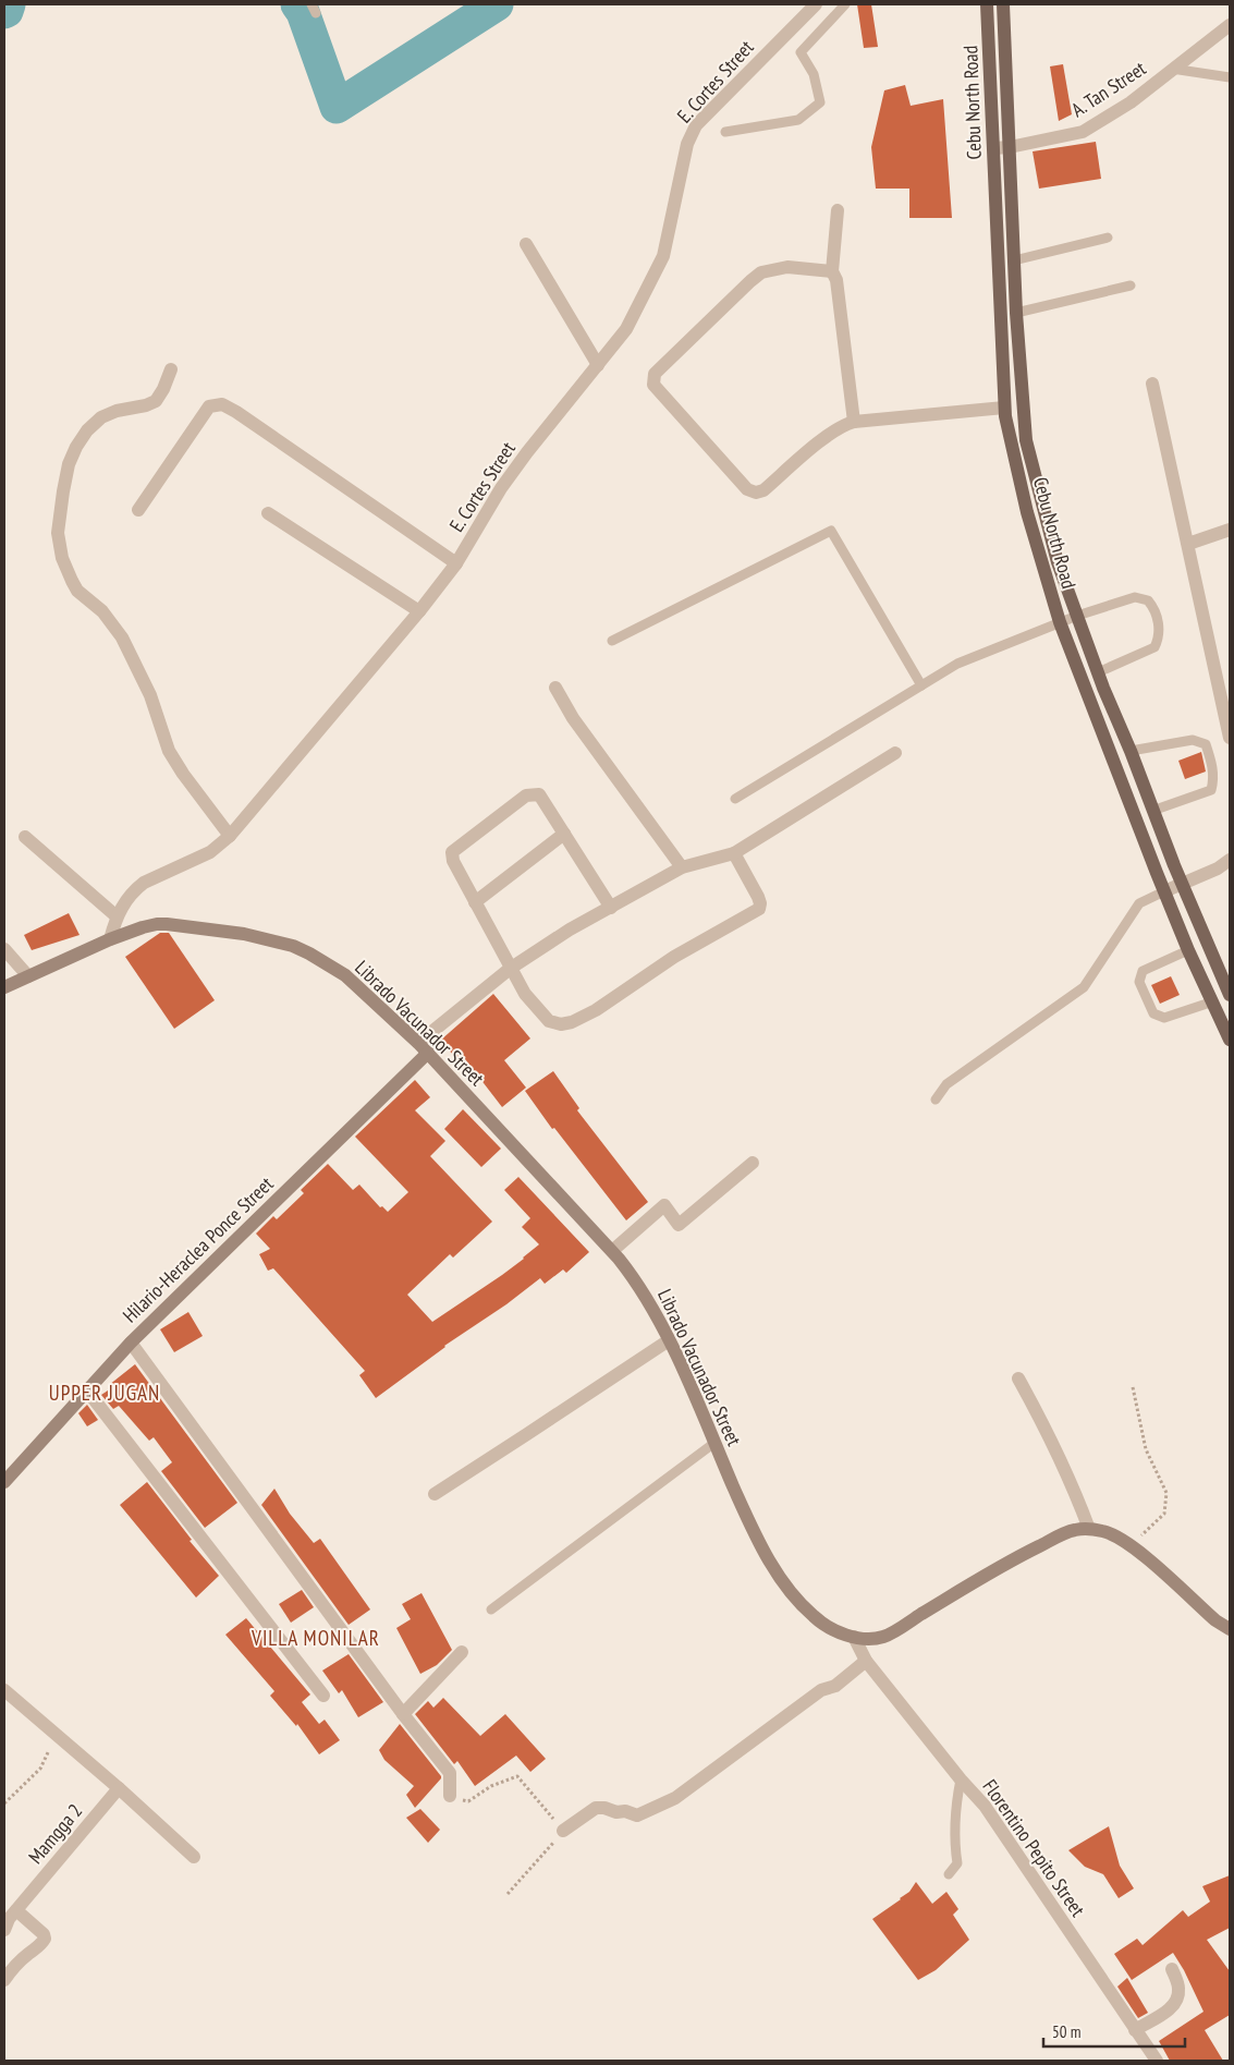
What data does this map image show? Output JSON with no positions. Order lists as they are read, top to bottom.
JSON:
{
  "streets": {
    "main road": ["Cebu North Road"],
    "street": [
      "E. Cortes Street",
      "A. Tan Street",
      "Librado Vacunador Street",
      "Hilario-Heraclea Ponce Street",
      "Mamgga 2",
      "Florentino Pepito Street"
    ]
  },
  "crossings": [
    ["E. Cortes Street", "Librado Vacunador Street"],
    ["A. Tan Street", "Cebu North Road"],
    ["Librado Vacunador Street", "Hilario-Heraclea Ponce Street"],
    ["Librado Vacunador Street", "Florentino Pepito Street"]
  ],
  "districts": ["UPPER JUGAN", "VILLA MONILAR"],
  "scale_bar": "50 m"
}
